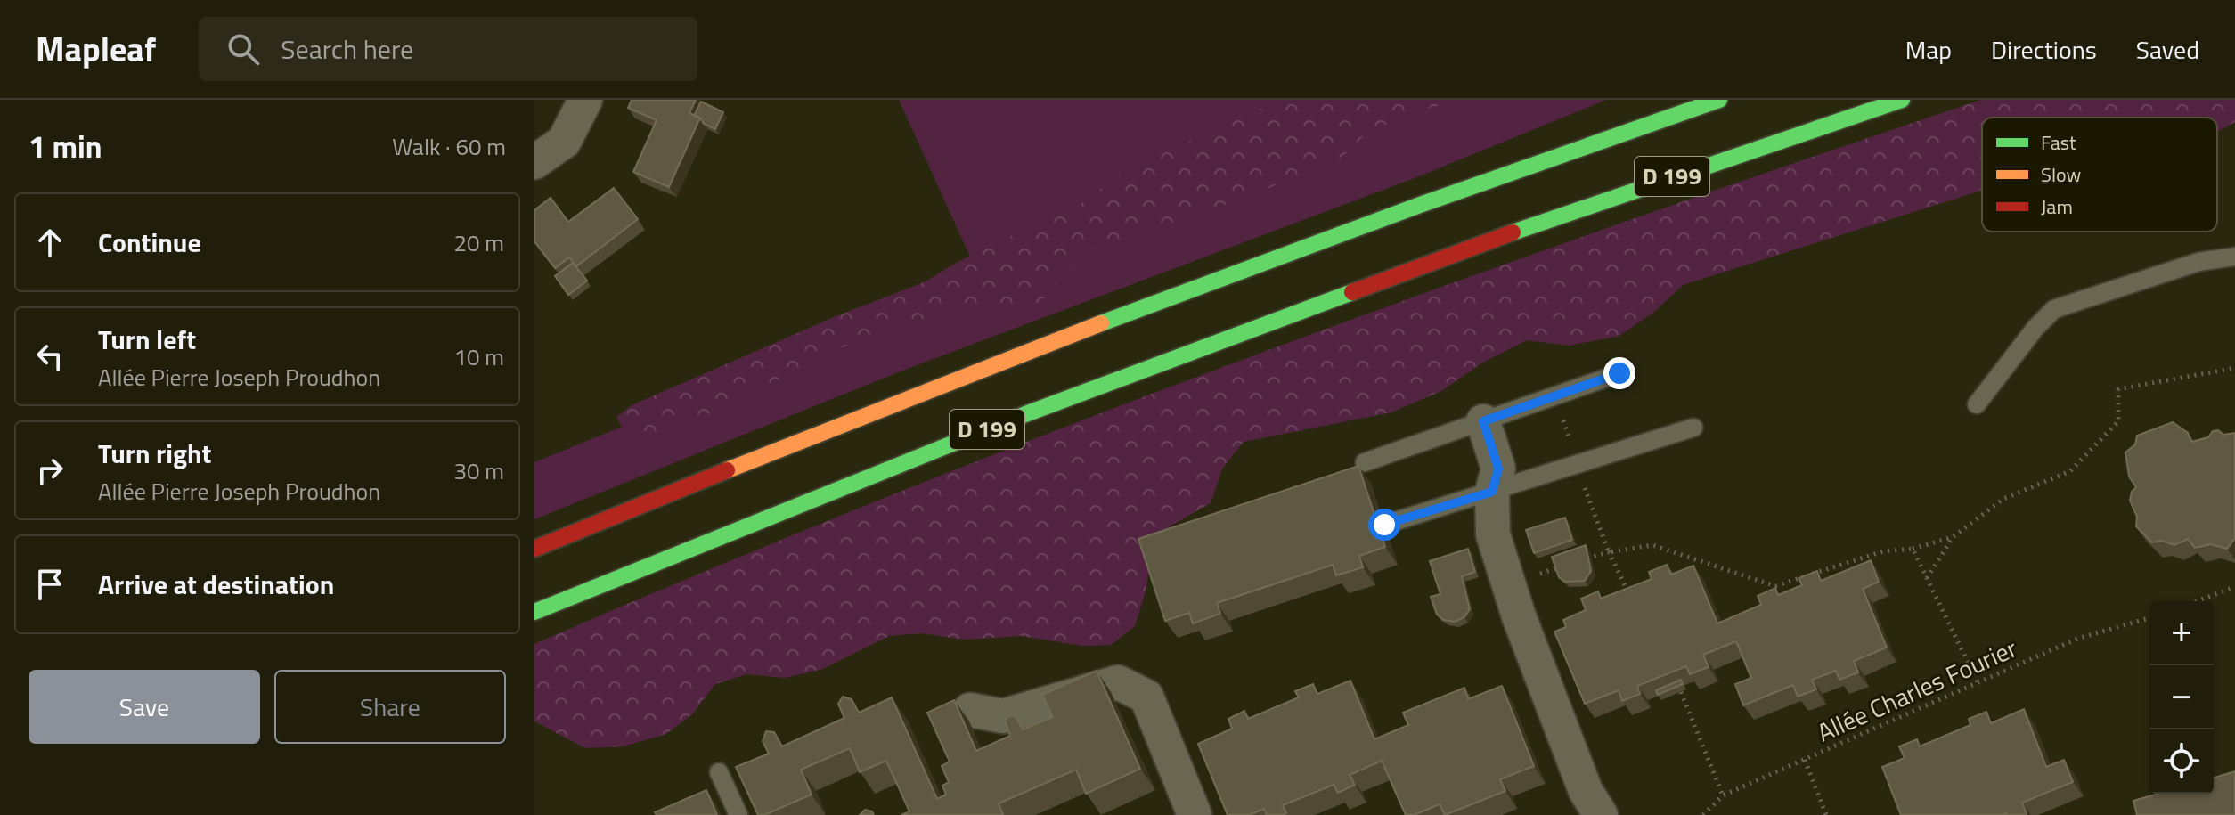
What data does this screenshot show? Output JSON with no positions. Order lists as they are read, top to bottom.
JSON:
{
  "streets": {
    "highway": ["D 199"],
    "path": ["Allée Charles Fourier"]
  },
  "legend": ["Fast", "Slow", "Jam"],
  "page": {
    "header": "Mapleaf",
    "search": "Search here",
    "nav": ["Map", "Directions", "Saved"],
    "heading": ["1 min", "Walk · 60 m"],
    "list": [
      ["Continue", "20 m"],
      ["Turn left", "Allée Pierre Joseph Proudhon", "10 m"],
      ["Turn right", "Allée Pierre Joseph Proudhon", "30 m"],
      "Arrive at destination"
    ],
    "map_buttons": ["+", "−"],
    "buttons": ["Save", "Share"]
  }
}
